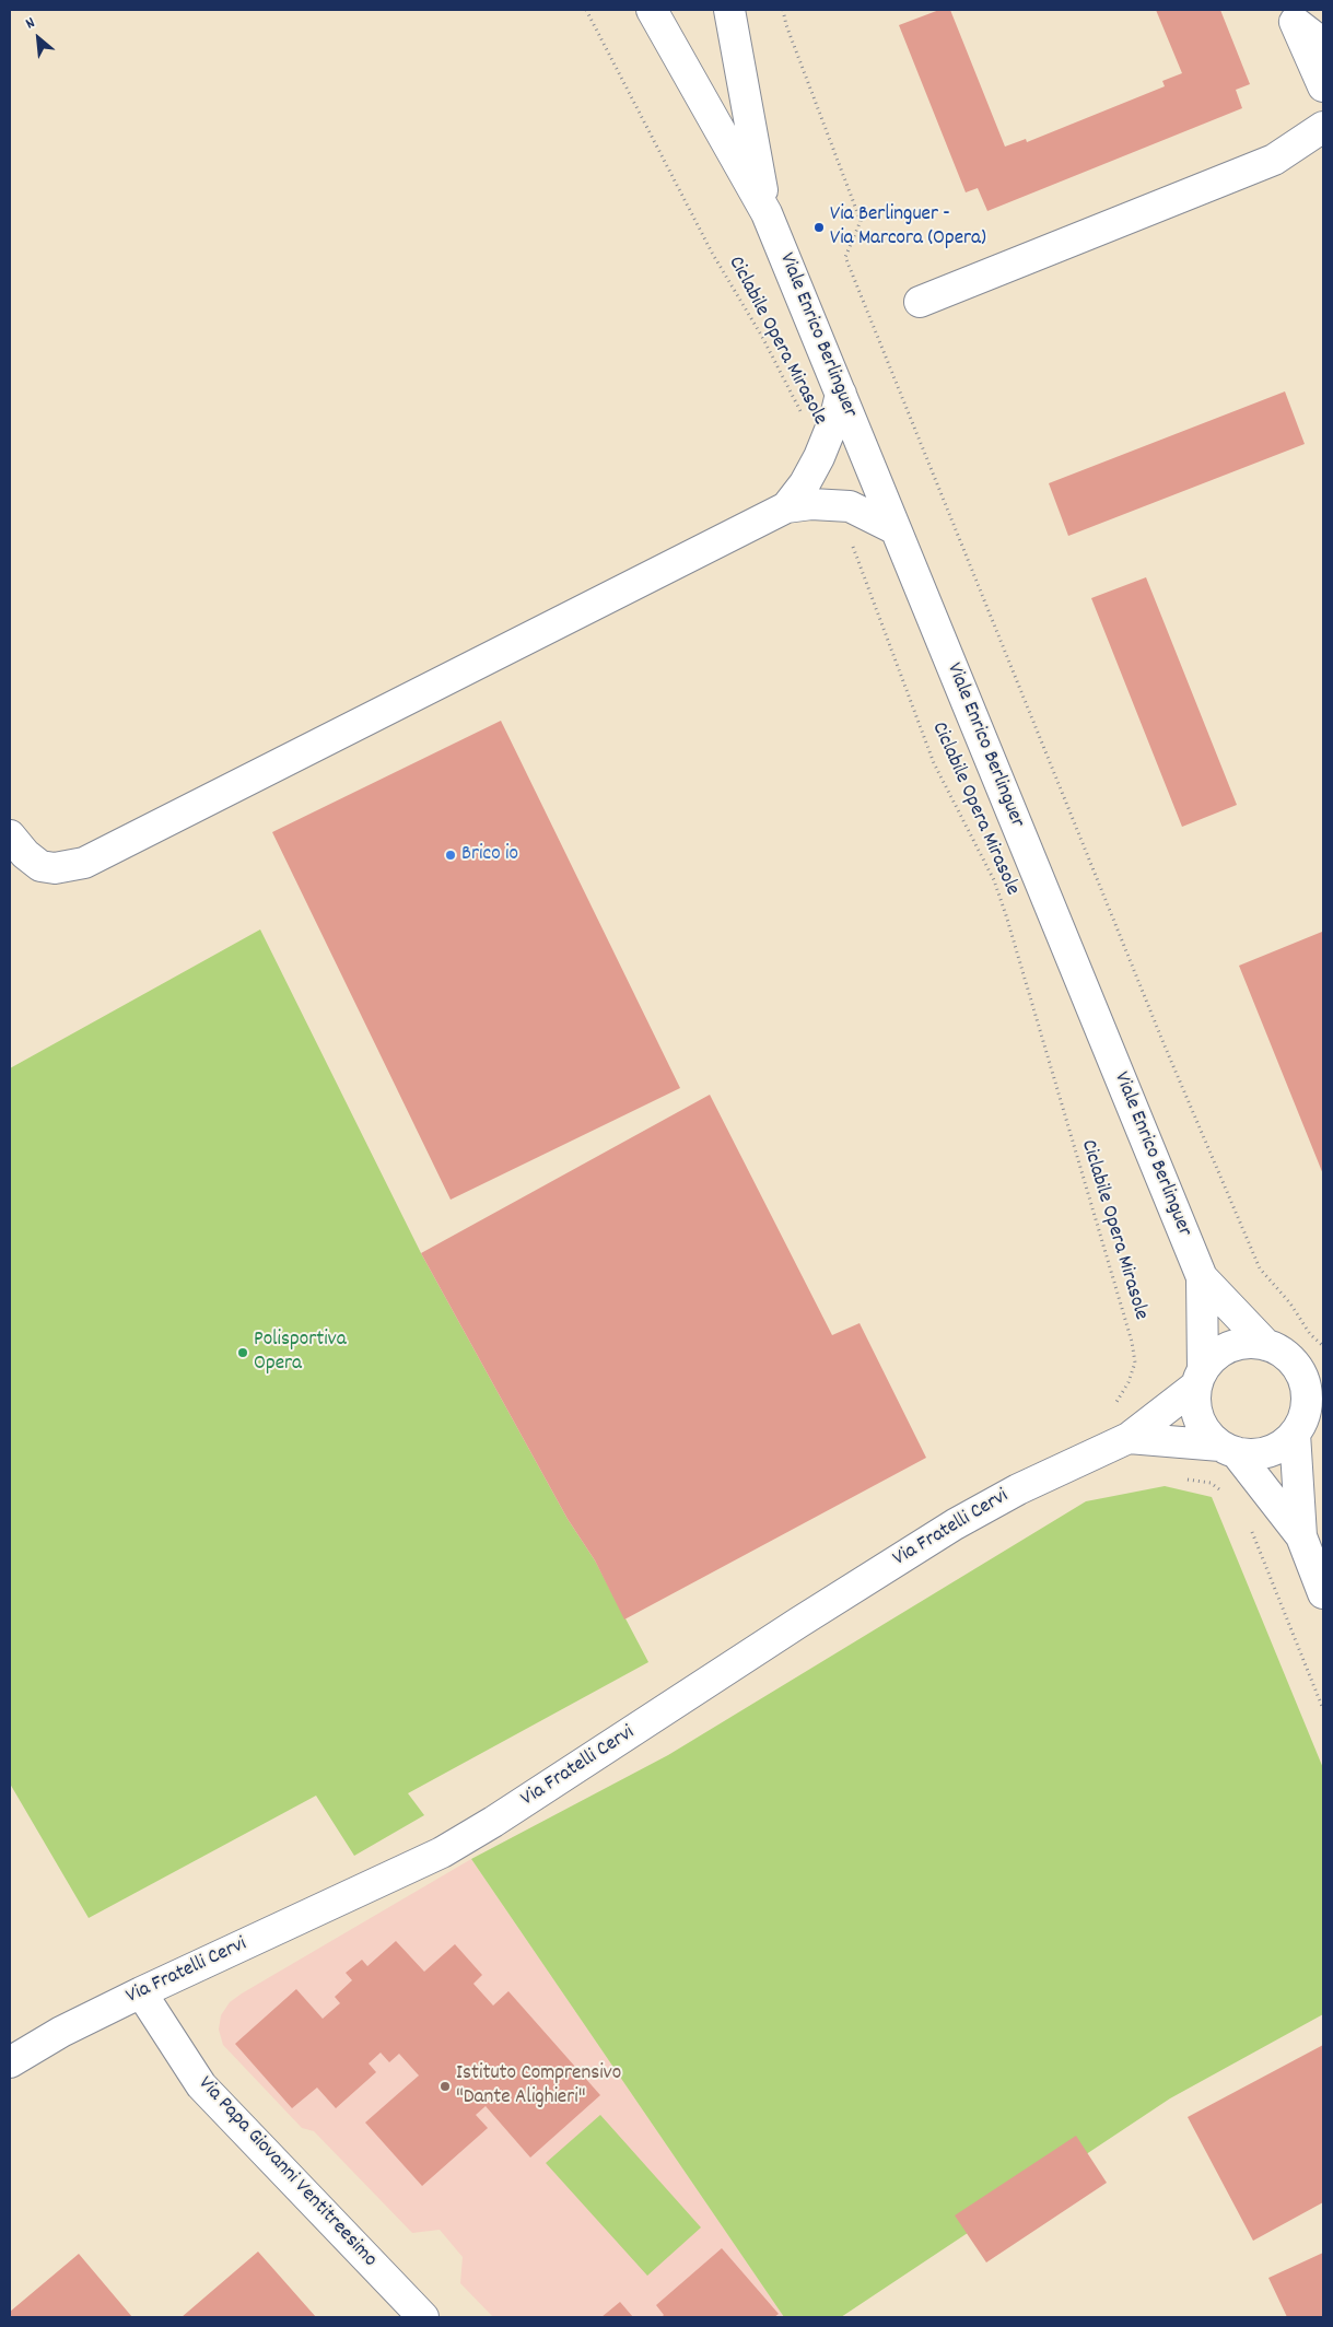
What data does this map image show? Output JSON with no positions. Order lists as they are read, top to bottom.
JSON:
{
  "streets": {
    "street": ["Viale Enrico Berlinguer", "Via Fratelli Cervi", "Via Papa Giovanni Ventitreesimo"],
    "path": ["Ciclabile Opera Mirasole"]
  },
  "crossings": [
    ["Viale Enrico Berlinguer", "Via Fratelli Cervi"],
    ["Ciclabile Opera Mirasole", "Via Fratelli Cervi"],
    ["Via Fratelli Cervi", "Via Papa Giovanni Ventitreesimo"]
  ],
  "places": [
    "Via Berlinguer - Via Marcora (Opera)",
    "Brico io",
    "Polisportiva Opera",
    "Istituto Comprensivo \"Dante Alighieri\""
  ],
  "north": "top left"
}
